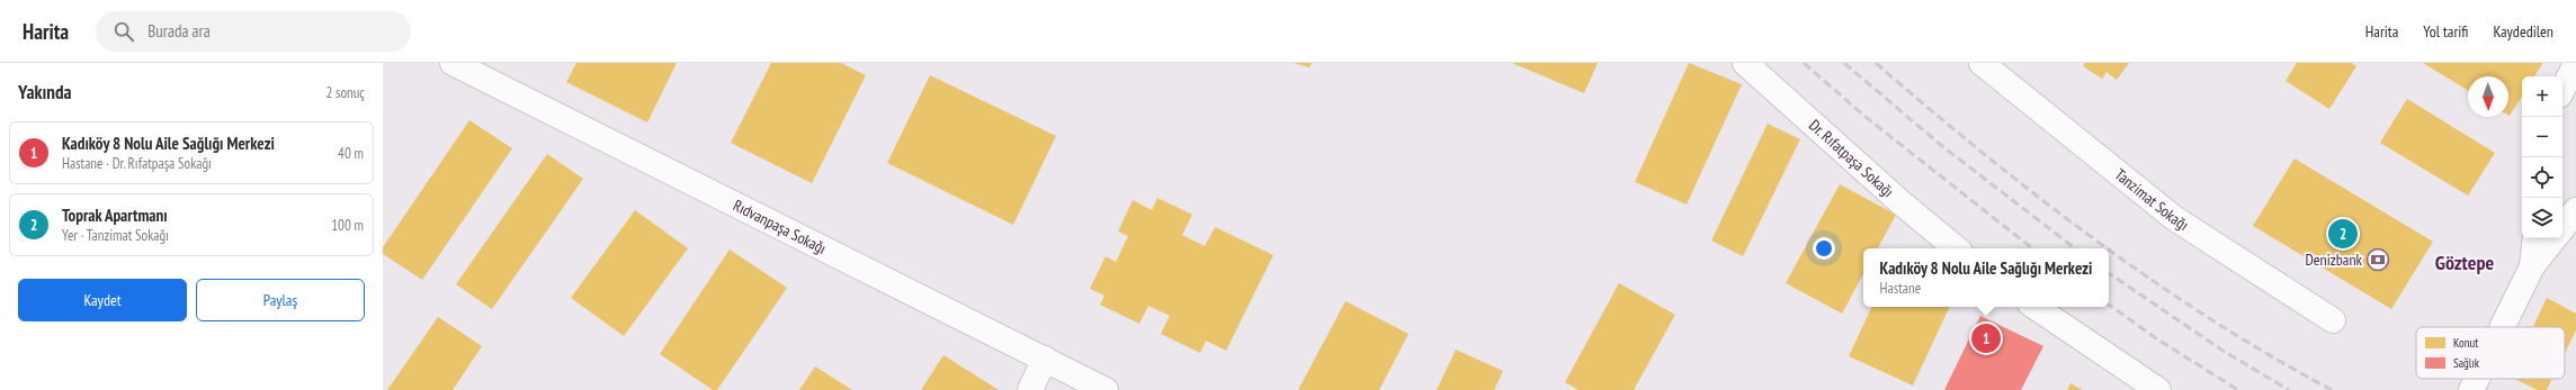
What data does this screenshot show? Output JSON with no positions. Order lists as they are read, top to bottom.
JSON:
{
  "streets": {
    "street": ["Dr. Rıfatpaşa Sokağı", "Tanzimat Sokağı", "Rıdvanpaşa Sokağı"]
  },
  "districts": ["Göztepe"],
  "places": {
    "bank": ["Denizbank"]
  },
  "legend": ["Konut", "Sağlık"],
  "north": "bottom",
  "page": {
    "header": "Harita",
    "search": "Burada ara",
    "nav": ["Harita", "Yol tarifi", "Kaydedilen"],
    "heading": ["Yakında", "2 sonuç"],
    "map_buttons": ["+", "−"],
    "list": [
      {
        "mark": "1",
        "name": "Kadıköy 8 Nolu Aile Sağlığı Merkezi",
        "note": "Hastane · Dr. Rıfatpaşa Sokağı",
        "value": "40 m"
      },
      {
        "mark": "2",
        "name": "Toprak Apartmanı",
        "note": "Yer · Tanzimat Sokağı",
        "value": "100 m"
      }
    ],
    "pins": ["2", "1"],
    "popup": ["Kadıköy 8 Nolu Aile Sağlığı Merkezi", "Hastane"],
    "buttons": ["Kaydet", "Paylaş"]
  }
}
